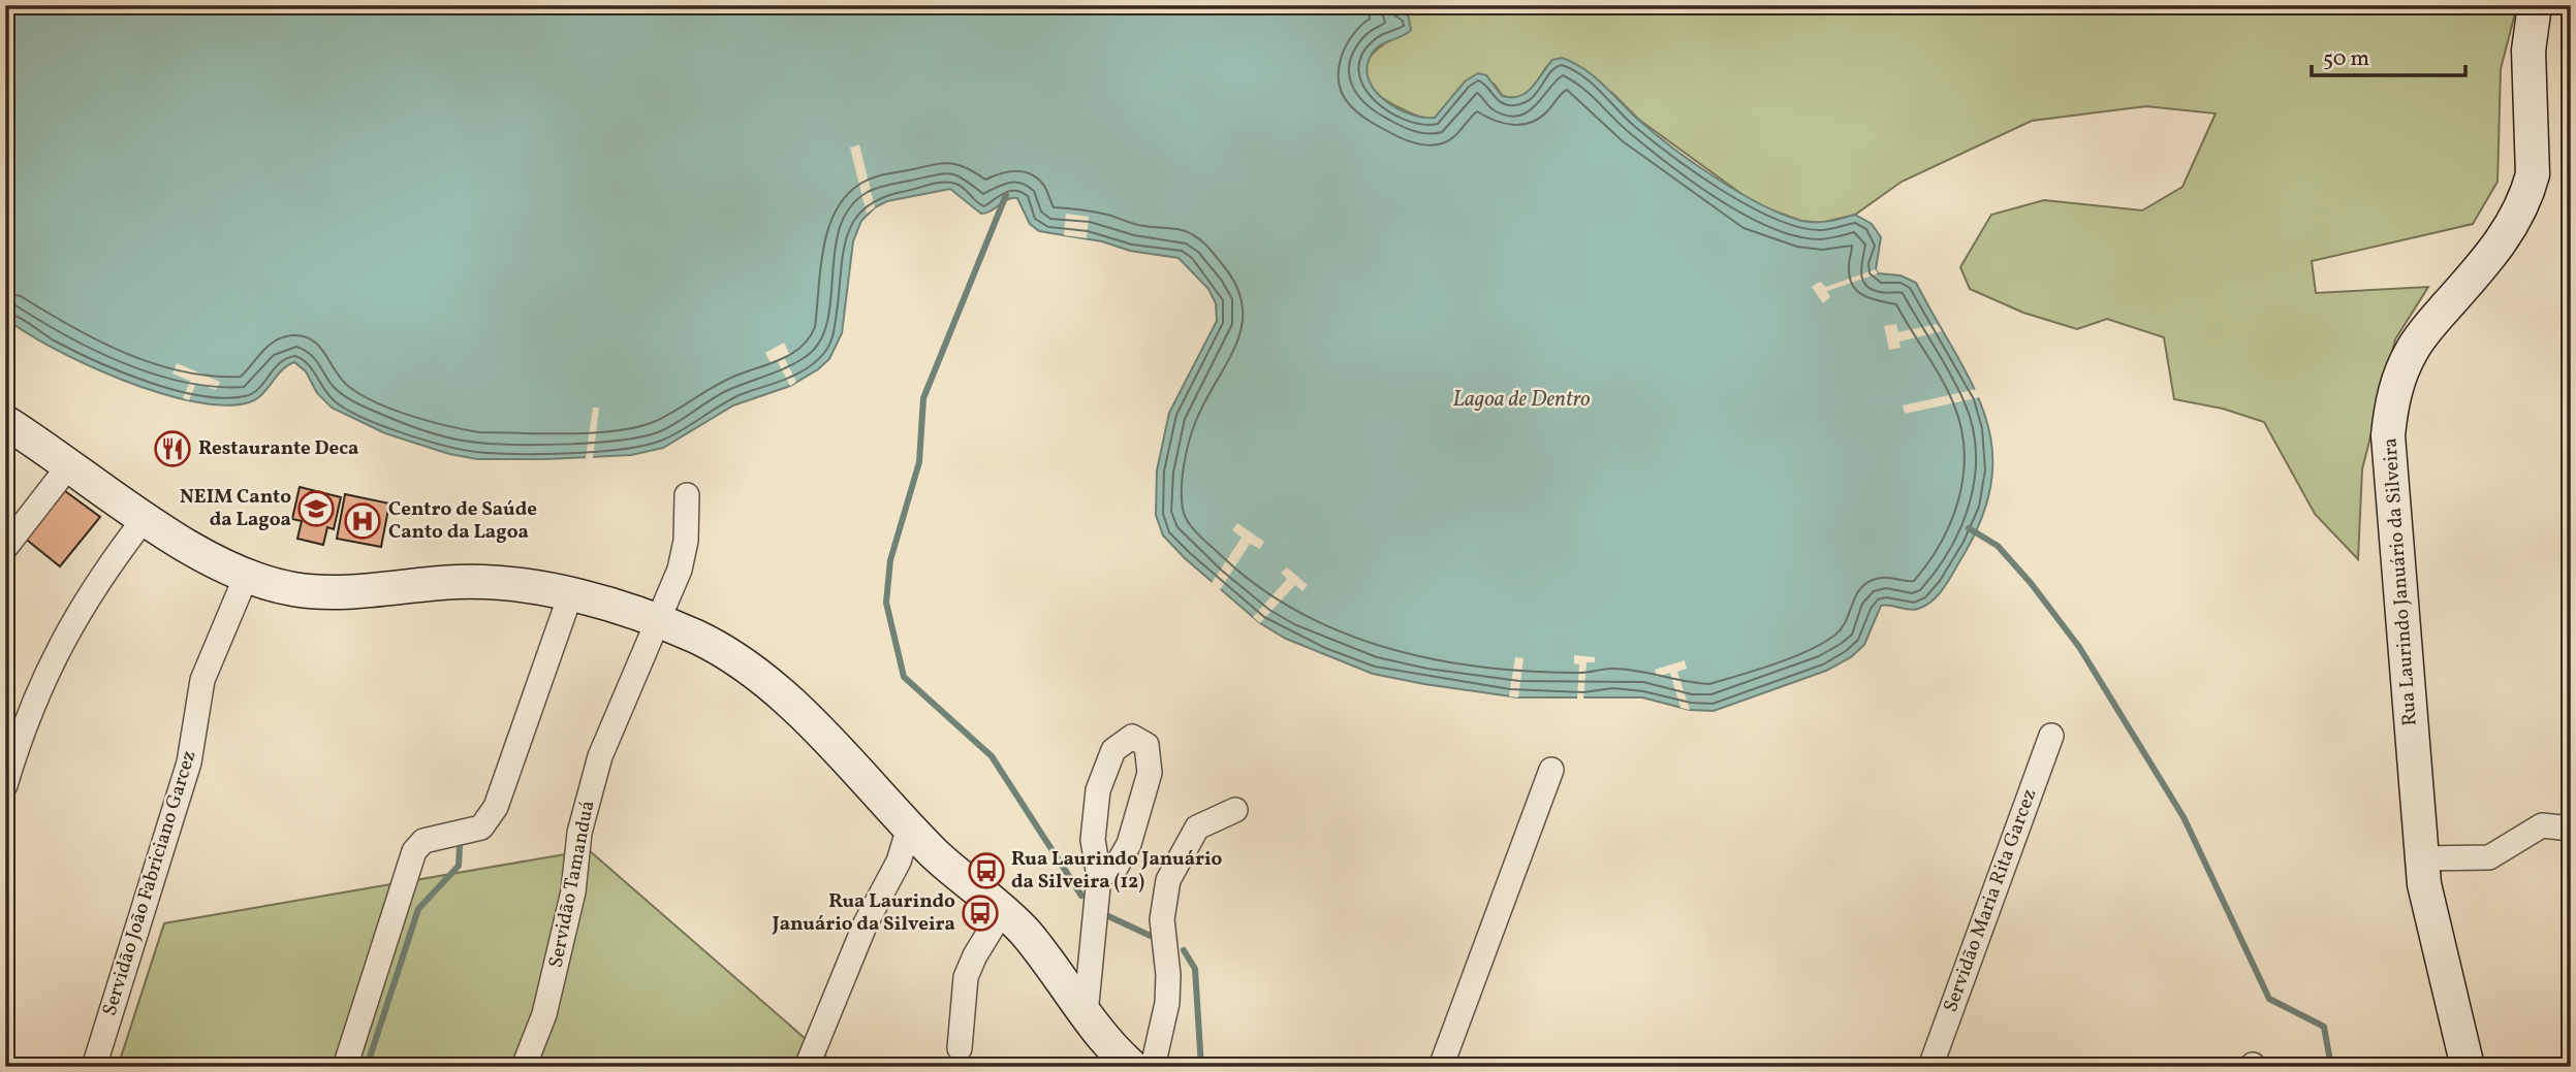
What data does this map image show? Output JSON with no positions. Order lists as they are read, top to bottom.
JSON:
{
  "streets": {
    "main road": ["Rua Laurindo Januário da Silveira"],
    "street": ["Servidão João Fabriciano Garcez", "Servidão Tamanduá", "Servidão Maria Rita Garcez"]
  },
  "water": ["Lagoa de Dentro"],
  "places": {
    "restaurant": ["Restaurante Deca"],
    "school or university": ["NEIM Canto da Lagoa"],
    "hospital": ["Centro de Saúde Canto da Lagoa"],
    "bus stop": ["Rua Laurindo Januário da Silveira (12)", "Rua Laurindo Januário da Silveira"]
  },
  "scale_bar": "50 m"
}
